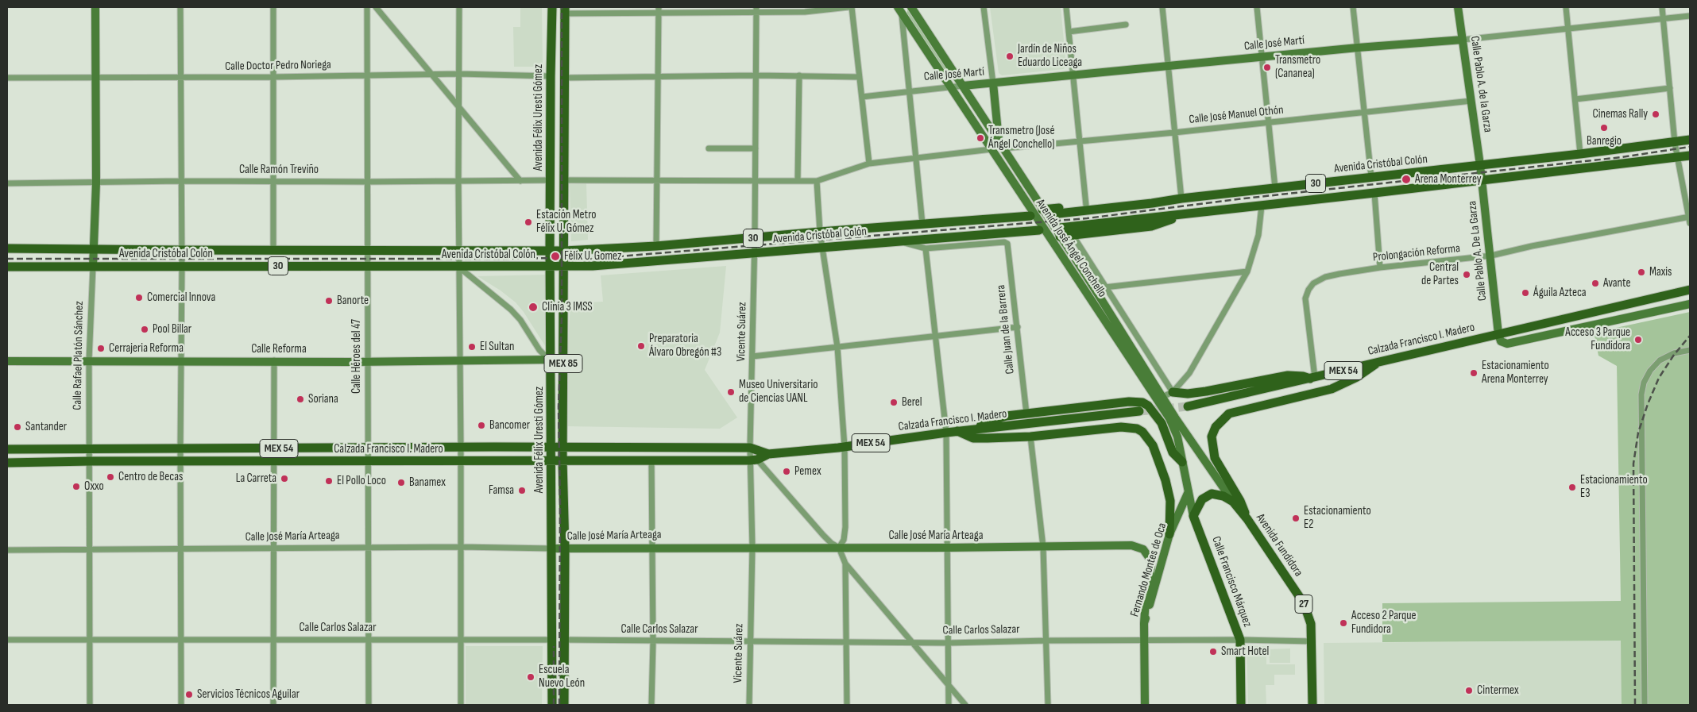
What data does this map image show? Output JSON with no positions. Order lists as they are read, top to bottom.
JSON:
{
  "streets": {
    "main road": [
      "Avenida Félix Uresti Gómez",
      "Avenida Cristóbal Colón",
      "30",
      "Calzada Francisco I. Madero",
      "MEX 85",
      "MEX 54",
      "Avenida Fundidora",
      "Calle Francisco Márquez",
      "27"
    ],
    "street": [
      "Calle José Martí",
      "Calle Doctor Pedro Noriega",
      "Calle Pablo A. de la Garza",
      "Calle José Manuel Othón",
      "Calle Ramón Treviño",
      "Avenida José Ángel Conchello",
      "Calle Pablo A. De La Garza",
      "Prolongación Reforma",
      "Calle Juan de la Barrera",
      "Vicente Suárez",
      "Calle Reforma",
      "Calle Rafael Platón Sánchez",
      "Calle Héroes del 47",
      "Calle José María Arteaga",
      "Fernando Montes de Oca",
      "Calle Carlos Salazar"
    ]
  },
  "crossings": [
    ["Calle José Martí", "Calle Pablo A. de la Garza"],
    ["Calle José Martí", "Avenida José Ángel Conchello"],
    ["Calle Doctor Pedro Noriega", "Avenida Félix Uresti Gómez"],
    ["Calle Doctor Pedro Noriega", "Calle Rafael Platón Sánchez"],
    ["Calle Doctor Pedro Noriega", "Calle Héroes del 47"],
    ["Calle Pablo A. de la Garza", "Calle José Manuel Othón"],
    ["Calle Pablo A. de la Garza", "Avenida Cristóbal Colón"],
    ["Calle Pablo A. de la Garza", "Calle Pablo A. De La Garza"],
    ["Calle José Manuel Othón", "Avenida José Ángel Conchello"],
    ["Avenida Félix Uresti Gómez", "Avenida Cristóbal Colón"],
    ["Avenida Félix Uresti Gómez", "Calle Ramón Treviño"],
    ["Avenida Félix Uresti Gómez", "Calzada Francisco I. Madero"],
    ["Avenida Félix Uresti Gómez", "Calle Reforma"],
    ["Avenida Félix Uresti Gómez", "Calle José María Arteaga"],
    ["Avenida Félix Uresti Gómez", "Calle Carlos Salazar"],
    ["Avenida Cristóbal Colón", "Avenida José Ángel Conchello"],
    ["Avenida Cristóbal Colón", "Calle Pablo A. De La Garza"],
    ["Avenida Cristóbal Colón", "Vicente Suárez"],
    ["Avenida Cristóbal Colón", "Calle Rafael Platón Sánchez"],
    ["Avenida Cristóbal Colón", "Calle Héroes del 47"],
    ["Calle Ramón Treviño", "Calle Rafael Platón Sánchez"],
    ["Calle Ramón Treviño", "Calle Héroes del 47"],
    ["30", "Avenida José Ángel Conchello"],
    ["30", "Calle Pablo A. De La Garza"],
    ["Avenida José Ángel Conchello", "Avenida Fundidora"],
    ["Avenida José Ángel Conchello", "Fernando Montes de Oca"],
    ["Avenida José Ángel Conchello", "Calle Francisco Márquez"],
    ["Calle Pablo A. De La Garza", "Prolongación Reforma"],
    ["Calle Pablo A. De La Garza", "Calzada Francisco I. Madero"],
    ["Prolongación Reforma", "Calzada Francisco I. Madero"],
    ["Vicente Suárez", "Calzada Francisco I. Madero"],
    ["Vicente Suárez", "Calle José María Arteaga"],
    ["Vicente Suárez", "Calle Carlos Salazar"],
    ["Calzada Francisco I. Madero", "Calle Rafael Platón Sánchez"],
    ["Calzada Francisco I. Madero", "Calle Héroes del 47"],
    ["Calle Reforma", "Calle Rafael Platón Sánchez"],
    ["Calle Reforma", "Calle Héroes del 47"],
    ["Calle Rafael Platón Sánchez", "Calle José María Arteaga"],
    ["Calle Rafael Platón Sánchez", "Calle Carlos Salazar"],
    ["Calle Héroes del 47", "Calle José María Arteaga"],
    ["Calle Héroes del 47", "Calle Carlos Salazar"],
    ["Calle José María Arteaga", "Fernando Montes de Oca"],
    ["Avenida Fundidora", "Calle Carlos Salazar"],
    ["Fernando Montes de Oca", "Calle Carlos Salazar"],
    ["Calle Francisco Márquez", "Calle Carlos Salazar"]
  ],
  "places": [
    "Jardín de Niños Eduardo Liceaga",
    "Transmetro (Cananea)",
    "Cinemas Rally",
    "Banregio",
    "Transmetro (José Ángel Conchello)",
    "Arena Monterrey",
    "Estación Metro Félix U. Gómez",
    "Félix U. Gomez",
    "Maxis",
    "Central de Partes",
    "Avante",
    "Águila Azteca",
    "Comercial Innova",
    "Banorte",
    "Clinia 3 IMSS",
    "Pool Billar",
    "Acceso 3 Parque Fundidora",
    "Preparatoria Álvaro Obregón #3",
    "El Sultan",
    "Cerrajeria Reforma",
    "Estacionamiento Arena Monterrey",
    "Museo Universitario de Ciencias UANL",
    "Soriana",
    "Berel",
    "Bancomer",
    "Santander",
    "Pemex",
    "Centro de Becas",
    "La Carreta",
    "El Pollo Loco",
    "Banamex",
    "Oxxo",
    "Estacionamiento E3",
    "Famsa",
    "Estacionamiento E2",
    "Acceso 2 Parque Fundidora",
    "Smart Hotel",
    "Escuela Nuevo León",
    "Cintermex",
    "Servicios Técnicos Aguilar"
  ]
}
